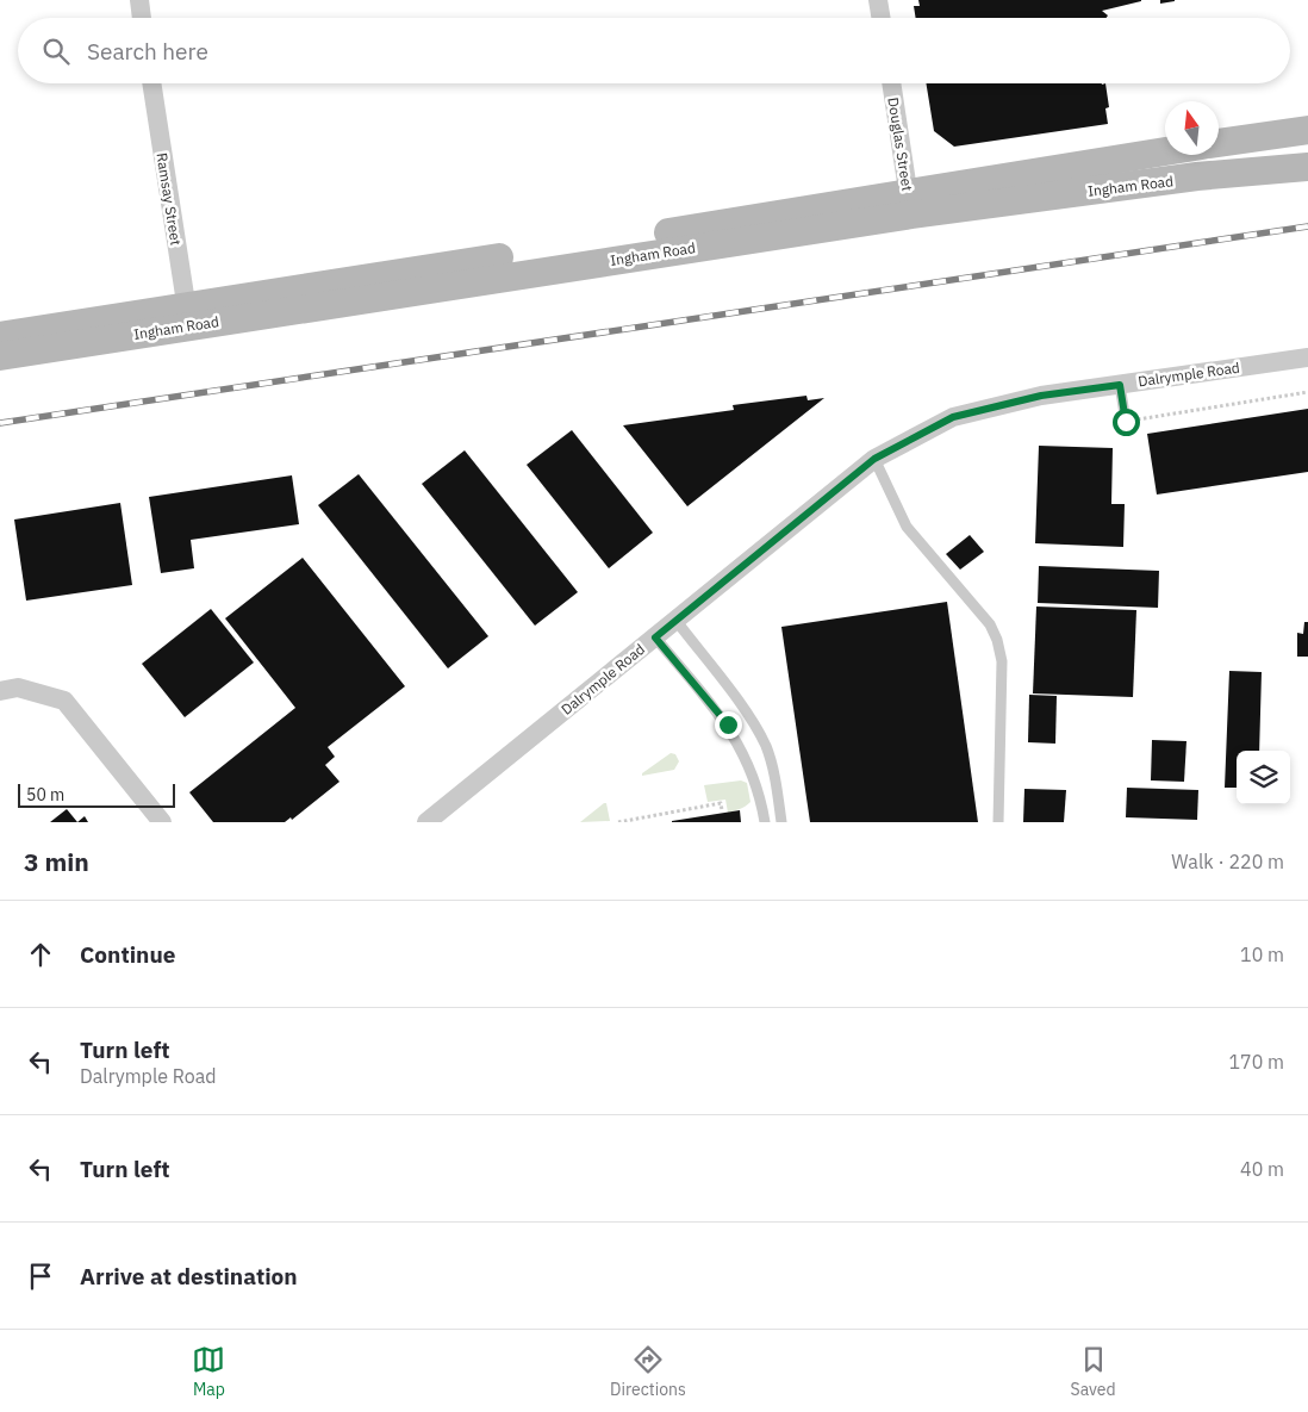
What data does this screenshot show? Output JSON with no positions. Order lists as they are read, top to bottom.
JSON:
{
  "streets": {
    "main road": ["Ingham Road"],
    "street": ["Douglas Street", "Ramsay Street", "Dalrymple Road"]
  },
  "crossings": [
    ["Douglas Street", "Ingham Road"],
    ["Ingham Road", "Ramsay Street"]
  ],
  "scale_bar": "50 m",
  "north": "top",
  "page": {
    "search": "Search here",
    "scale": "50 m",
    "heading": ["3 min", "Walk · 220 m"],
    "list": [
      ["Continue", "10 m"],
      ["Turn left", "Dalrymple Road", "170 m"],
      ["Turn left", "40 m"],
      "Arrive at destination"
    ],
    "nav": ["Map", "Directions", "Saved"]
  }
}
